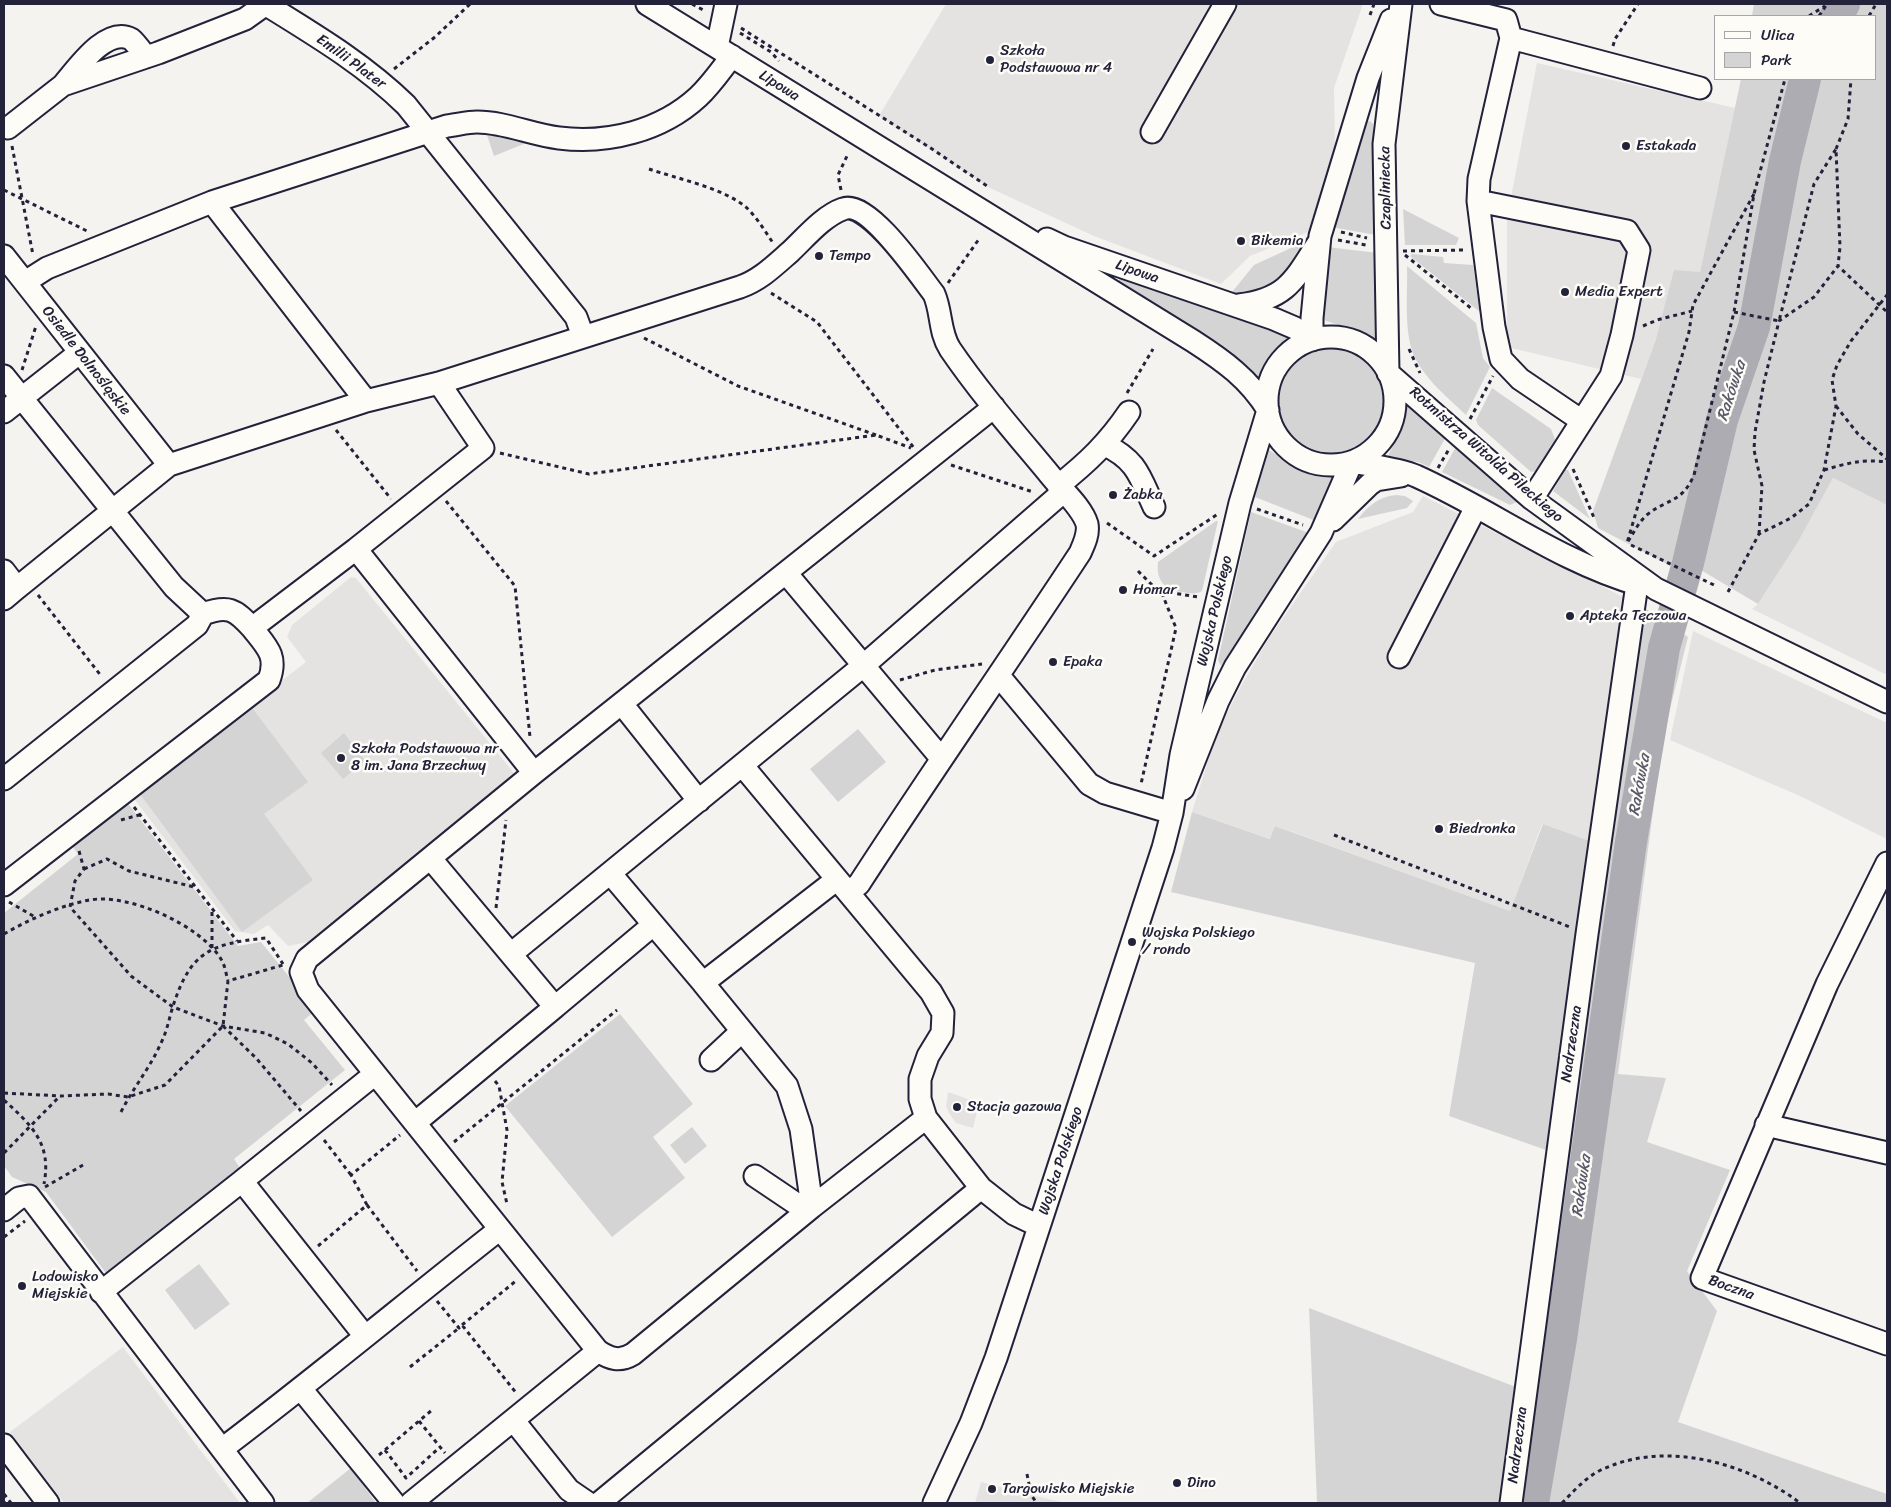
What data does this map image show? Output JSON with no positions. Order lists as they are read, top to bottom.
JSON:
{
  "streets": {
    "street": [
      "Emilii Plater",
      "Lipowa",
      "Czapliniecka",
      "Osiedle Dolnośląskie",
      "Rotmistrza Witolda Pileckiego",
      "Wojska Polskiego",
      "Nadrzeczna",
      "Boczna"
    ]
  },
  "crossings": [
    ["Lipowa", "Czapliniecka"],
    ["Lipowa", "Rotmistrza Witolda Pileckiego"],
    ["Lipowa", "Wojska Polskiego"],
    ["Czapliniecka", "Rotmistrza Witolda Pileckiego"],
    ["Czapliniecka", "Wojska Polskiego"],
    ["Rotmistrza Witolda Pileckiego", "Wojska Polskiego"],
    ["Rotmistrza Witolda Pileckiego", "Nadrzeczna"]
  ],
  "water": ["Rakówka"],
  "places": [
    "Szkoła Podstawowa nr 4",
    "Estakada",
    "Bikemia",
    "Tempo",
    "Media Expert",
    "Żabka",
    "Homar",
    "Apteka Tęczowa",
    "Epaka",
    "Szkoła Podstawowa nr 8 im. Jana Brzechwy",
    "Biedronka",
    "Wojska Polskiego / rondo",
    "Stacja gazowa",
    "Lodowisko Miejskie",
    "Dino",
    "Targowisko Miejskie"
  ],
  "legend": ["Ulica", "Park"]
}
